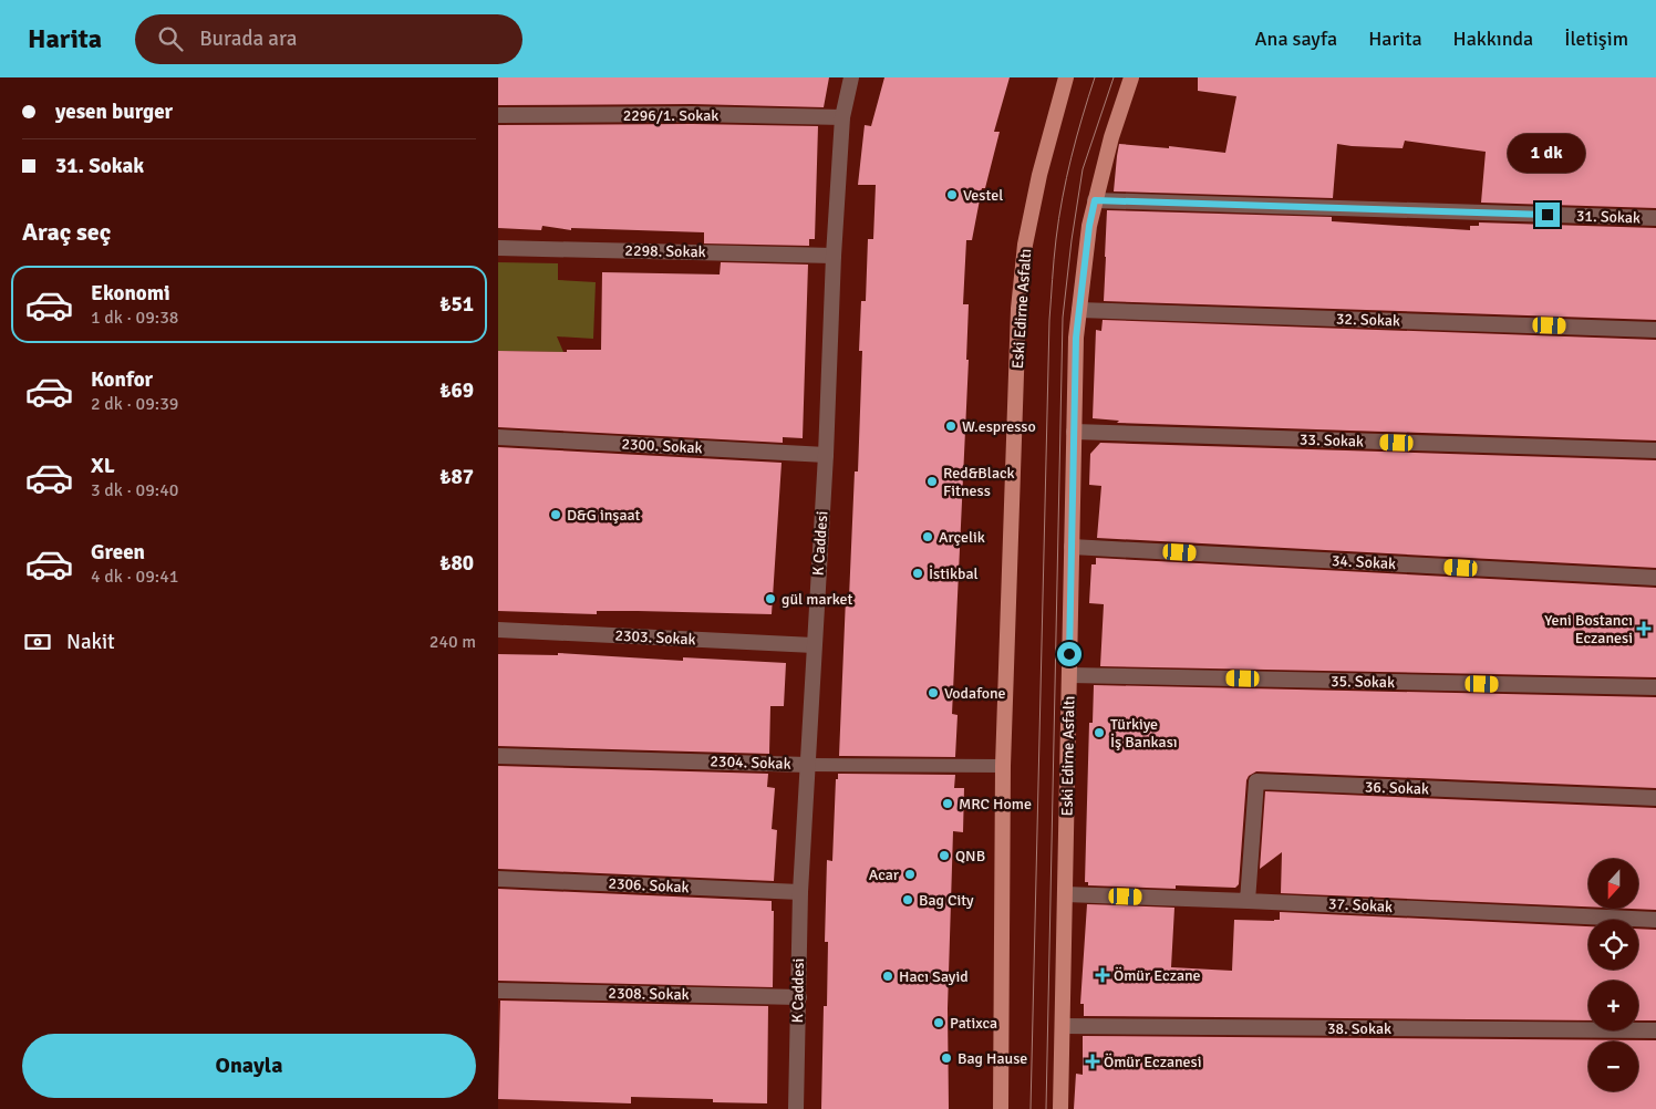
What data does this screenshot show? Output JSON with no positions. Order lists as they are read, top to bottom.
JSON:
{
  "streets": {
    "main road": ["Eski Edirne Asfaltı"],
    "street": [
      "2296/1. Sokak",
      "31. Sokak",
      "2298. Sokak",
      "32. Sokak",
      "33. Sokak",
      "2300. Sokak",
      "K Caddesi",
      "34. Sokak",
      "2303. Sokak",
      "35. Sokak",
      "2304. Sokak",
      "36. Sokak",
      "2306. Sokak",
      "37. Sokak",
      "2308. Sokak",
      "38. Sokak"
    ]
  },
  "crossings": [
    ["2296/1. Sokak", "K Caddesi"],
    ["31. Sokak", "Eski Edirne Asfaltı"],
    ["2298. Sokak", "K Caddesi"],
    ["Eski Edirne Asfaltı", "32. Sokak"],
    ["Eski Edirne Asfaltı", "33. Sokak"],
    ["Eski Edirne Asfaltı", "34. Sokak"],
    ["Eski Edirne Asfaltı", "35. Sokak"],
    ["Eski Edirne Asfaltı", "2304. Sokak"],
    ["Eski Edirne Asfaltı", "37. Sokak"],
    ["Eski Edirne Asfaltı", "38. Sokak"],
    ["2300. Sokak", "K Caddesi"],
    ["K Caddesi", "2303. Sokak"],
    ["K Caddesi", "2304. Sokak"],
    ["K Caddesi", "2306. Sokak"],
    ["K Caddesi", "2308. Sokak"],
    ["36. Sokak", "37. Sokak"]
  ],
  "places": {
    "other": [
      "Vestel",
      "W.espresso",
      "Red&Black Fitness",
      "D&G inşaat",
      "Arçelik",
      "İstikbal",
      "gül market",
      "Vodafone",
      "Türkiye İş Bankası",
      "MRC Home",
      "QNB",
      "Acar",
      "Bag City",
      "Hacı Sayid",
      "Patixca",
      "Bag Hause"
    ],
    "health": ["Yeni Bostancı Eczanesi", "Ömür Eczane", "Ömür Eczanesi"]
  },
  "north": "bottom",
  "page": {
    "header": "Harita",
    "search": "Burada ara",
    "nav": [
      "Ana sayfa",
      "Harita",
      "Hakkında",
      "İletişim"
    ],
    "banner": ["yesen burger", "31. Sokak"],
    "bubble": "1 dk",
    "heading": "Araç seç",
    "list": [
      {
        "name": "Ekonomi",
        "note": "1 dk · 09:38",
        "value": "₺51"
      },
      {
        "name": "Konfor",
        "note": "2 dk · 09:39",
        "value": "₺69"
      },
      {
        "name": "XL",
        "note": "3 dk · 09:40",
        "value": "₺87"
      },
      {
        "name": "Green",
        "note": "4 dk · 09:41",
        "value": "₺80"
      }
    ],
    "pay": ["Nakit", "240 m"],
    "map_buttons": ["+", "−"],
    "buttons": "Onayla"
  }
}
